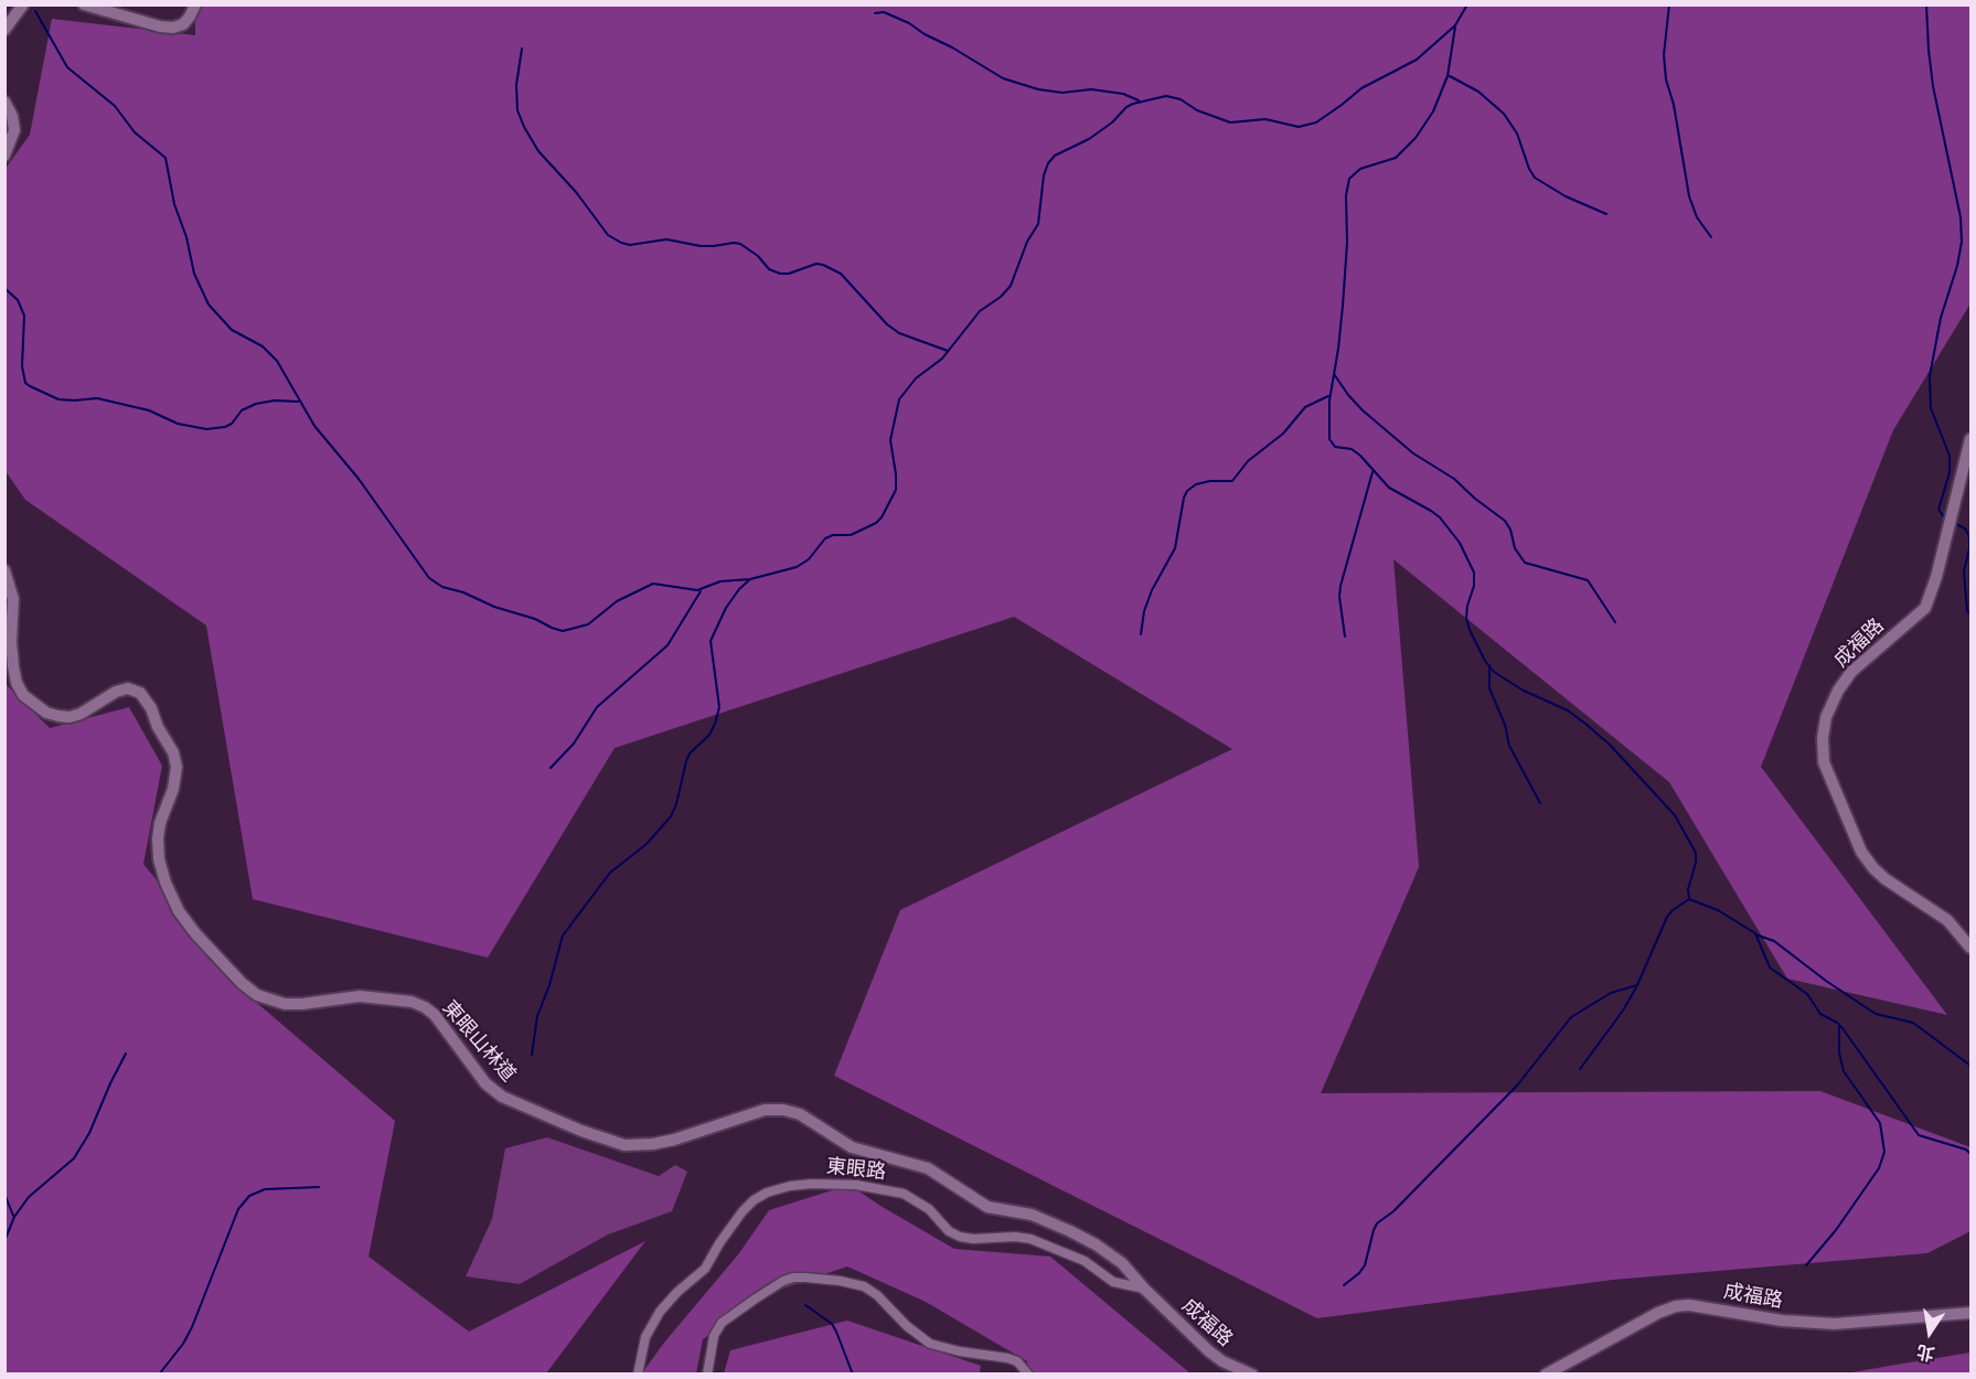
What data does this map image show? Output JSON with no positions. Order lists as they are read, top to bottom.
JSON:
{
  "streets": {
    "street": ["成福路", "東眼山林道", "東眼路"]
  },
  "crossings": [
    ["成福路", "東眼山林道"],
    ["成福路", "東眼路"],
    ["東眼山林道", "東眼路"]
  ],
  "north": "bottom"
}
